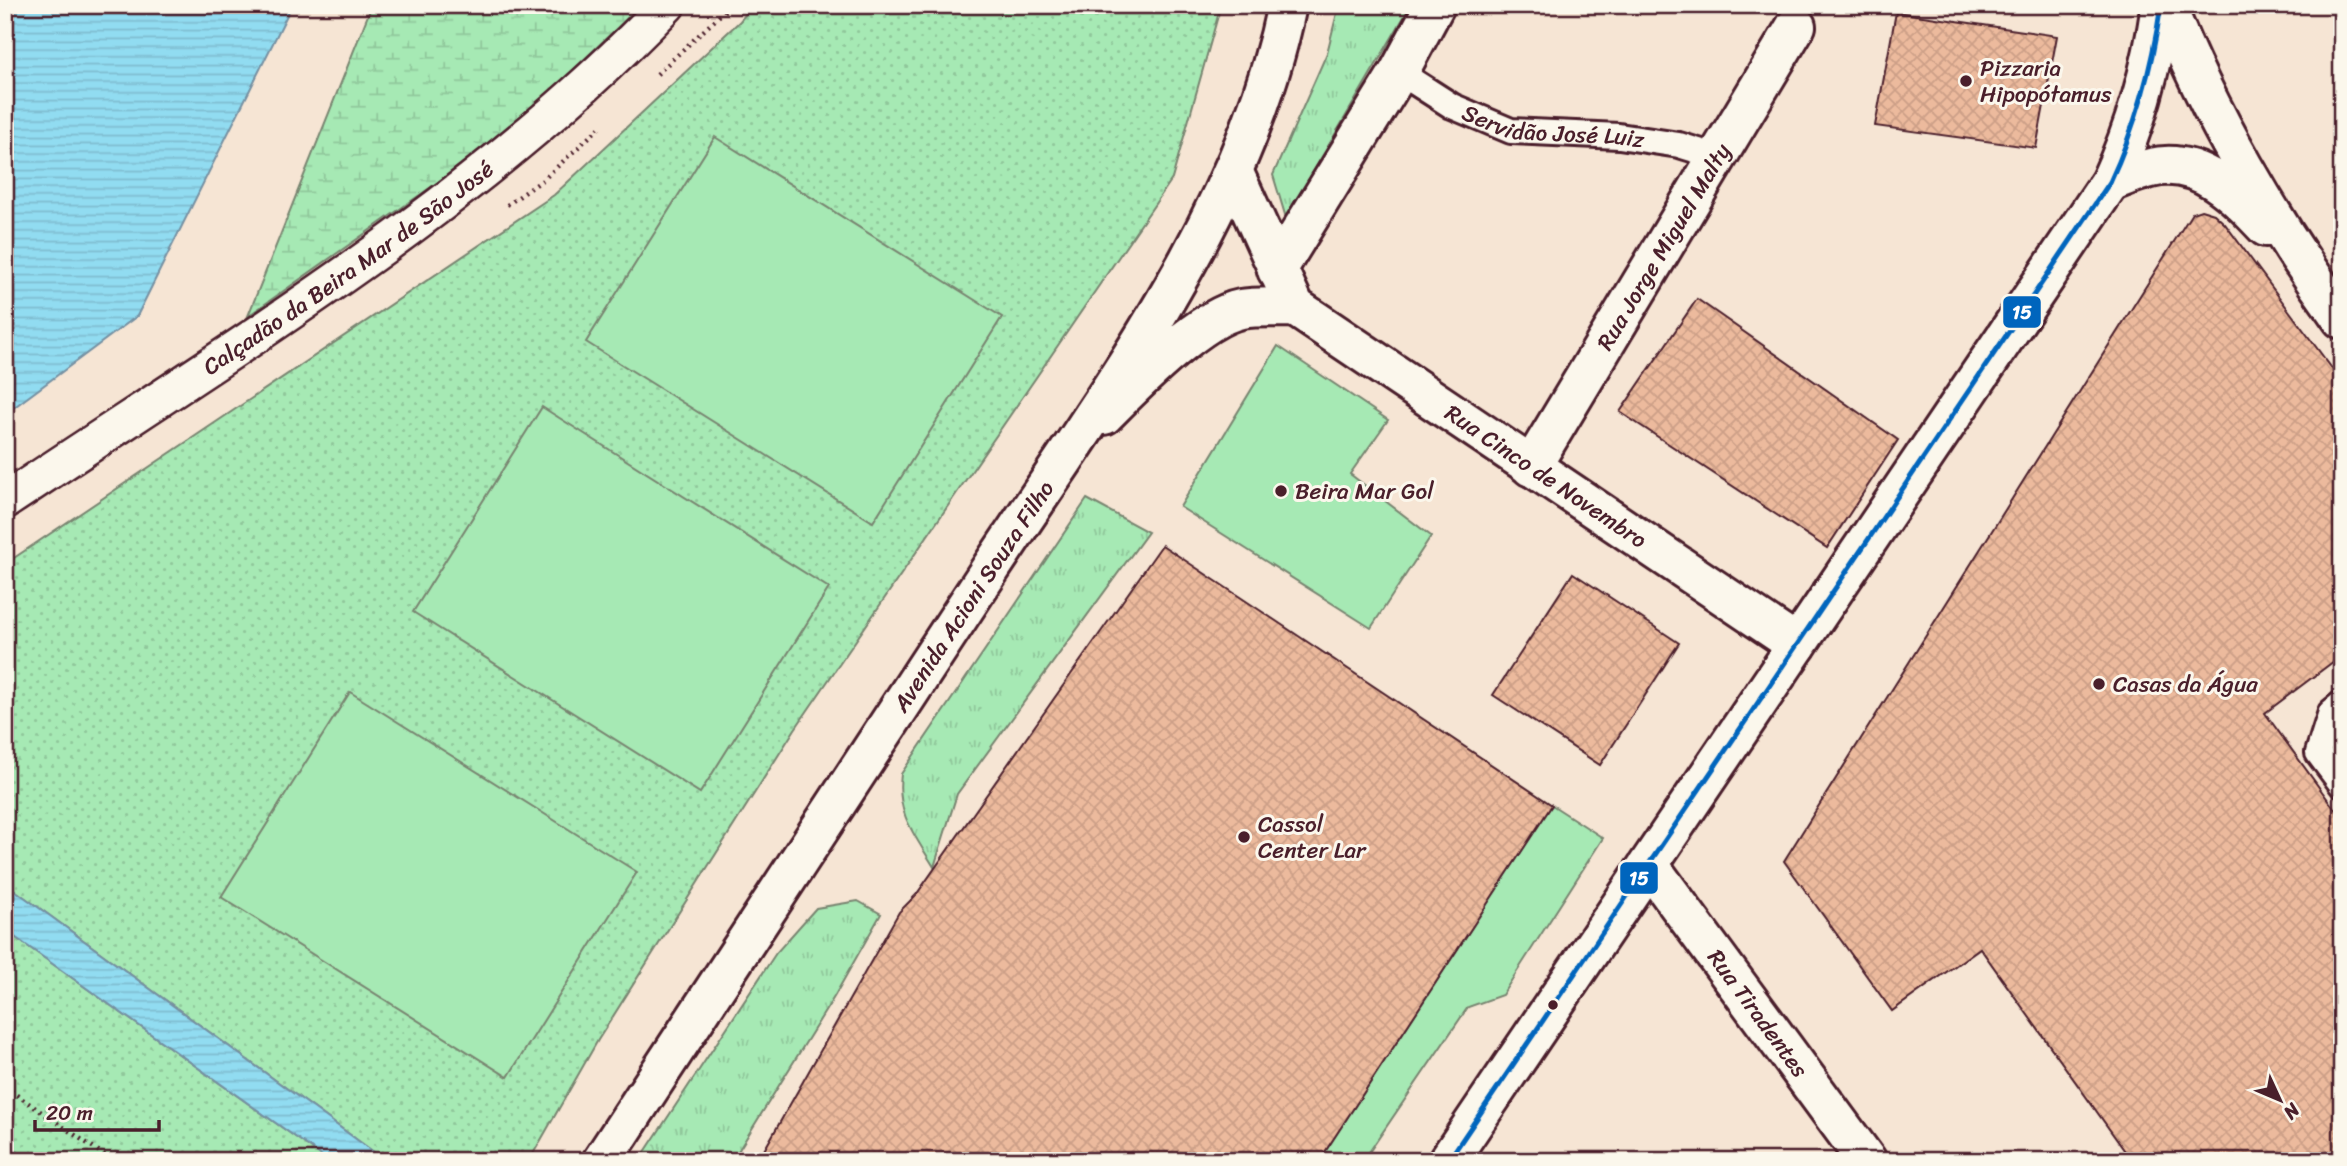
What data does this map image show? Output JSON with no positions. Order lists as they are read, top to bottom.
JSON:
{
  "streets": {
    "street": [
      "Rua Jorge Miguel Malty",
      "Calçadão da Beira Mar de São José",
      "Rua Cinco de Novembro",
      "Avenida Acioni Souza Filho",
      "Rua Tiradentes"
    ],
    "lane": ["Servidão José Luiz"]
  },
  "crossings": [
    ["Servidão José Luiz", "Rua Jorge Miguel Malty"],
    ["Rua Jorge Miguel Malty", "Rua Cinco de Novembro"],
    ["Rua Cinco de Novembro", "Avenida Acioni Souza Filho"]
  ],
  "places": [
    "Pizzaria Hipopótamus",
    "Beira Mar Gol",
    "Casas da Água",
    "Cassol Center Lar"
  ],
  "lines": ["transit line 15"],
  "scale_bar": "20 m",
  "north": "bottom right"
}
